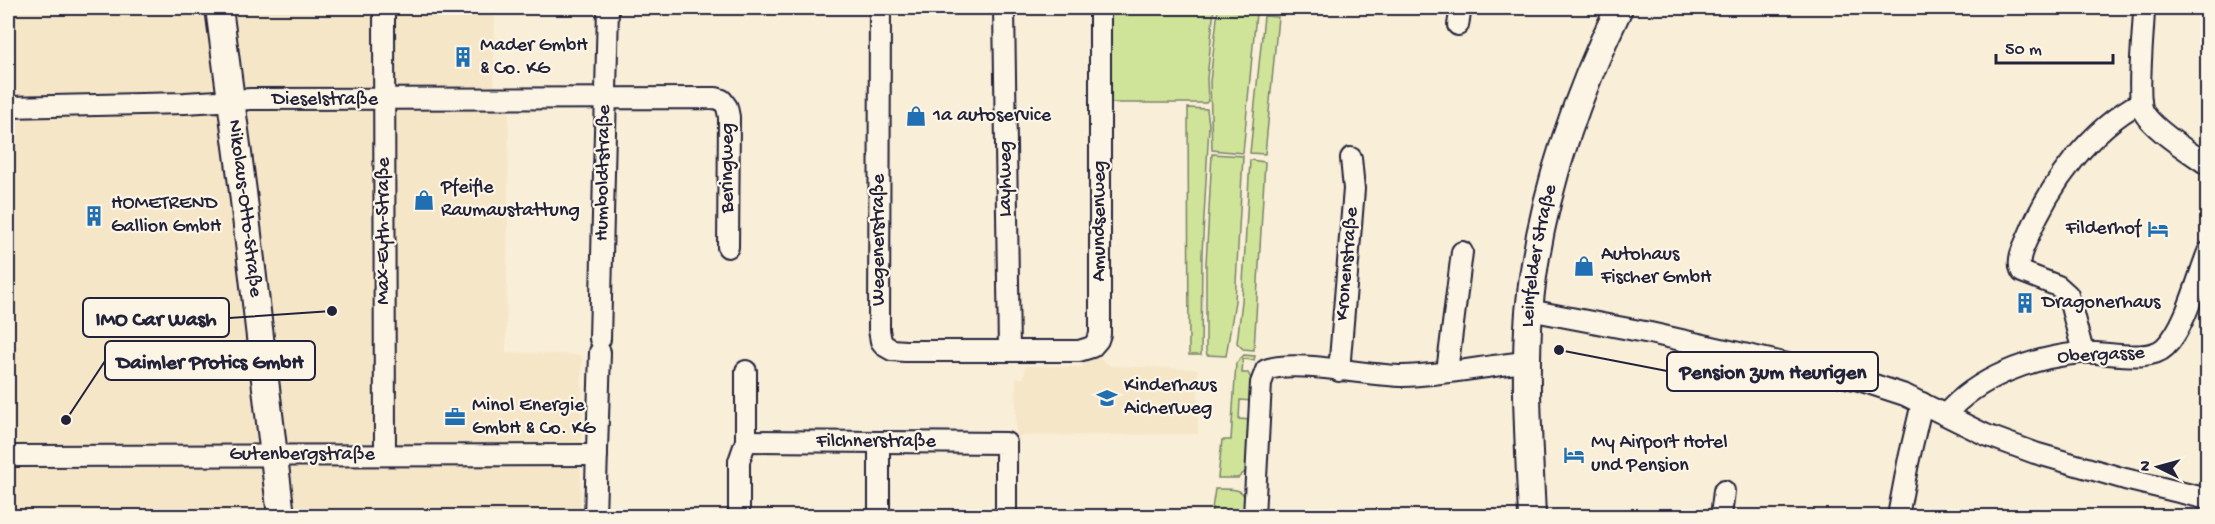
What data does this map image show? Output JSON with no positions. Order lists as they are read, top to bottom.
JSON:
{
  "streets": {
    "main road": ["Nikolaus-Otto-Straße", "Leinfelder Straße"],
    "street": [
      "Dieselstraße",
      "Beringweg",
      "Humboldtstraße",
      "Layhweg",
      "Amundsenweg",
      "Max-Eyth-Straße",
      "Wegenerstraße",
      "Kronenstraße",
      "Obergasse",
      "Filchnerstraße",
      "Gutenbergstraße"
    ]
  },
  "crossings": [
    ["Dieselstraße", "Beringweg"],
    ["Dieselstraße", "Humboldtstraße"],
    ["Dieselstraße", "Nikolaus-Otto-Straße"],
    ["Dieselstraße", "Max-Eyth-Straße"],
    ["Beringweg", "Humboldtstraße"],
    ["Humboldtstraße", "Gutenbergstraße"],
    ["Layhweg", "Amundsenweg"],
    ["Layhweg", "Wegenerstraße"],
    ["Nikolaus-Otto-Straße", "Gutenbergstraße"],
    ["Amundsenweg", "Wegenerstraße"],
    ["Max-Eyth-Straße", "Gutenbergstraße"]
  ],
  "places": {
    "building": ["Mader GmbH & Co. KG", "HOMETREND Gallion GmbH", "Dragonerhaus"],
    "shop": ["1a autoservice", "Pfeifle Raumaustattung", "Autohaus Fischer GmbH"],
    "hotel": ["Filderhof", "My Airport Hotel und Pension"],
    "other": ["IMO Car Wash", "Pension zum Heurigen", "Daimler Protics GmbH"],
    "school or university": ["Kinderhaus Aicherweg"],
    "office": ["Minol Energie GmbH & Co. KG"]
  },
  "scale_bar": "50 m",
  "north": "left"
}
